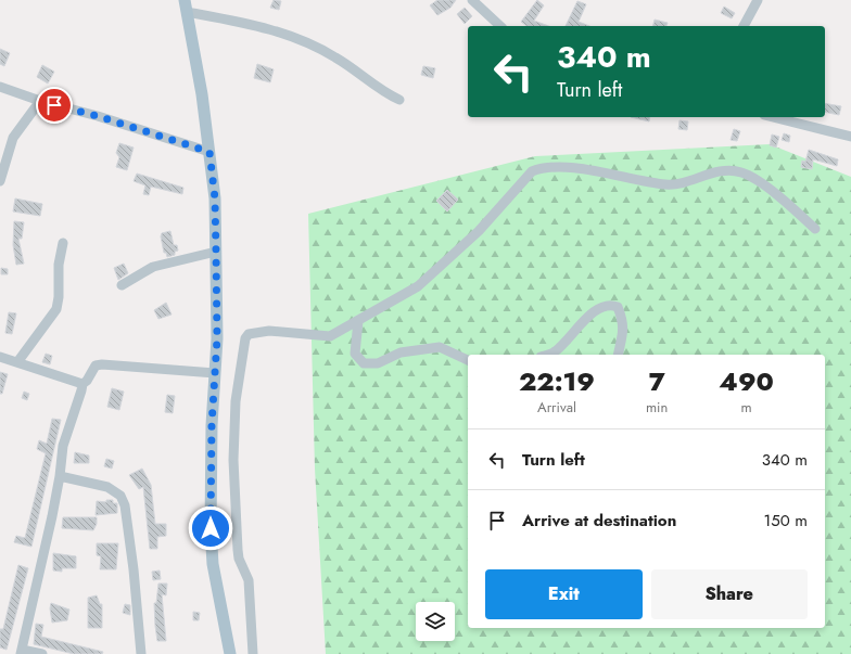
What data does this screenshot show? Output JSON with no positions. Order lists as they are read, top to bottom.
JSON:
{
  "page": {
    "turn": ["340 m", "Turn left"],
    "eta": [
      "22:19",
      "Arrival",
      "7",
      "min",
      "490",
      "m"
    ],
    "list": [
      {
        "name": "Turn left",
        "value": "340 m"
      },
      {
        "name": "Arrive at destination",
        "value": "150 m"
      }
    ],
    "buttons": ["Exit", "Share"]
  }
}
